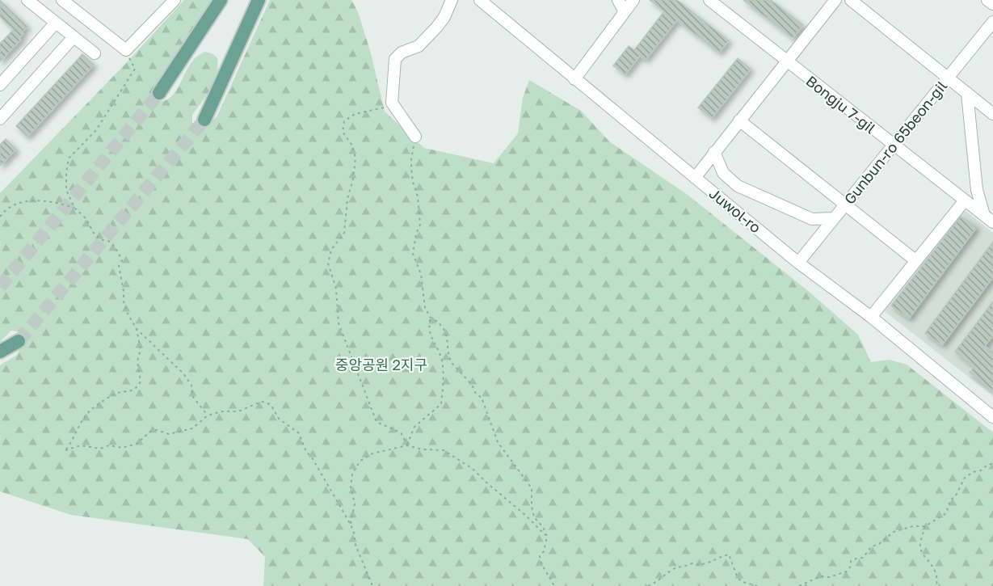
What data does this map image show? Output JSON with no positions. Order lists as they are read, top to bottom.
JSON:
{
  "streets": {
    "street": ["Bongju 7-gil", "Gunbun-ro 65beon-gil", "Juwol-ro"]
  },
  "crossings": [
    ["Bongju 7-gil", "Gunbun-ro 65beon-gil"],
    ["Gunbun-ro 65beon-gil", "Juwol-ro"]
  ],
  "parks": ["중앙공원 2지구"]
}
